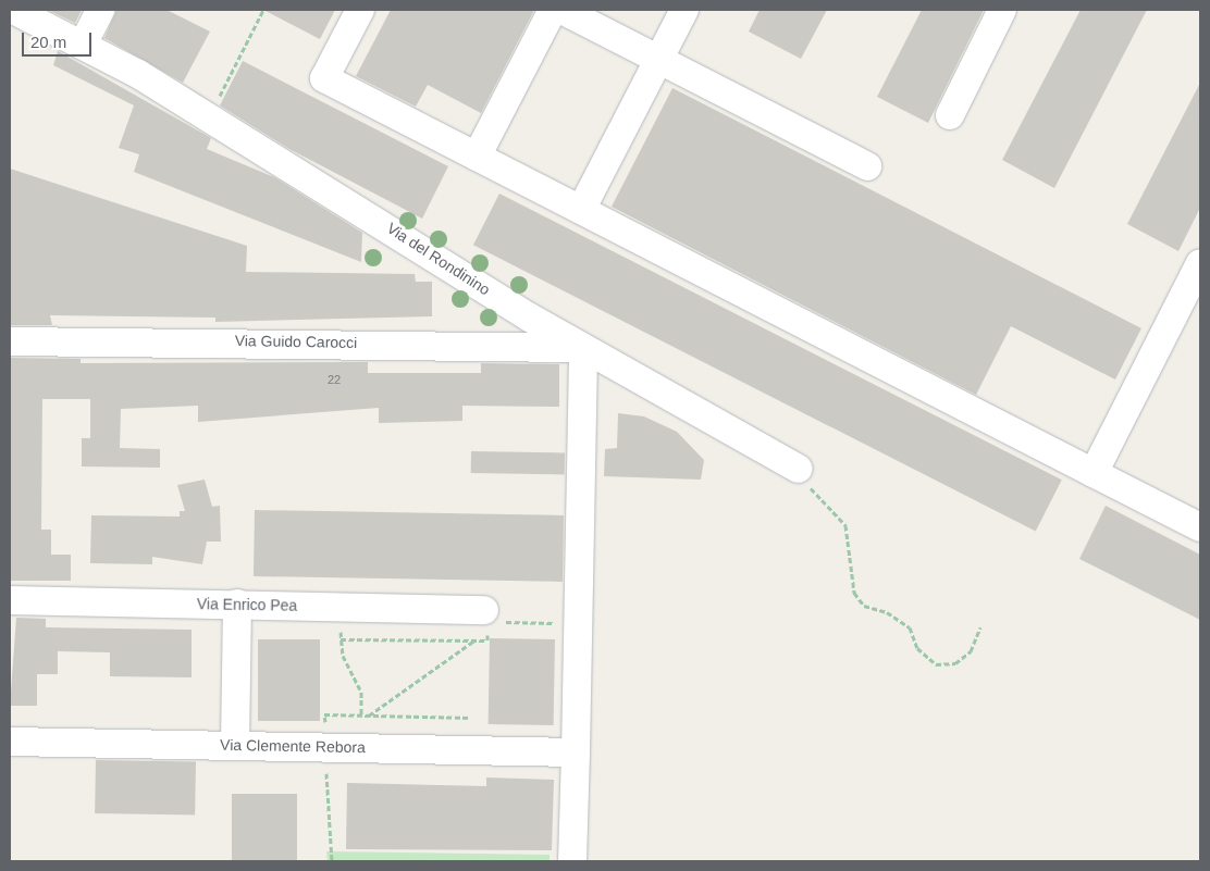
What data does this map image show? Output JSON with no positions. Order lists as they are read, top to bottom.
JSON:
{
  "streets": {
    "street": [
      "Via del Rondinino",
      "Via Guido Carocci",
      "Via Enrico Pea",
      "Via Clemente Rebora"
    ]
  },
  "crossings": [
    ["Via del Rondinino", "Via Guido Carocci"]
  ],
  "house_numbers": ["22"],
  "scale_bar": "20 m"
}
